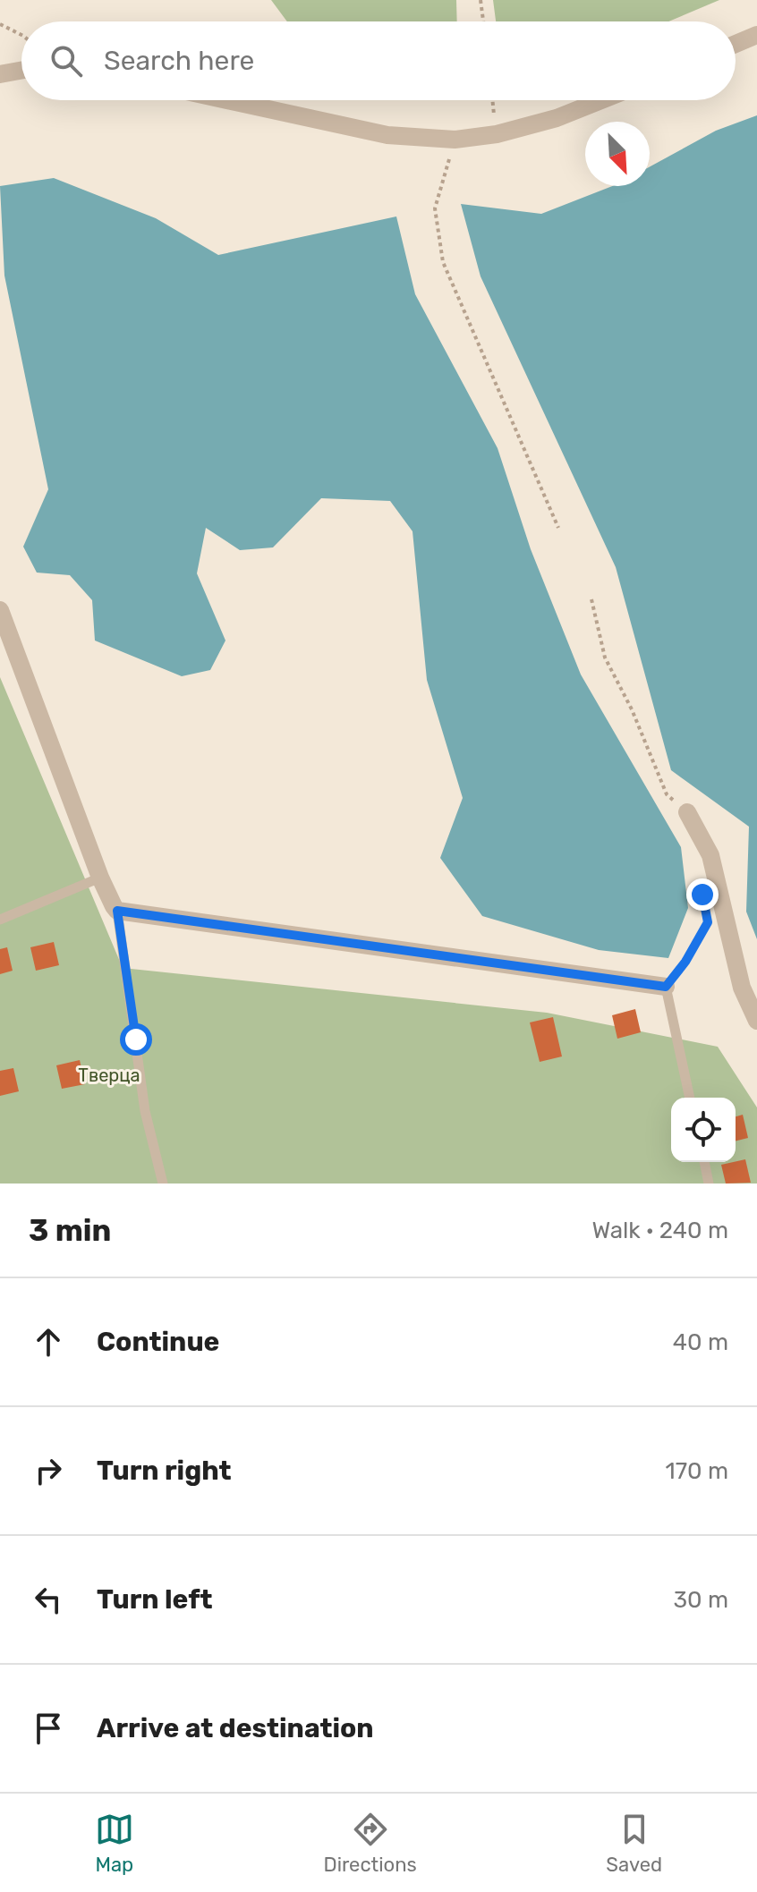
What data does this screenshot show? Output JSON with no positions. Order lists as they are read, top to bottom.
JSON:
{
  "parks": ["Тверца"],
  "north": "bottom right",
  "page": {
    "search": "Search here",
    "heading": ["3 min", "Walk · 240 m"],
    "list": [
      ["Continue", "40 m"],
      ["Turn right", "170 m"],
      ["Turn left", "30 m"],
      "Arrive at destination"
    ],
    "nav": ["Map", "Directions", "Saved"]
  }
}
